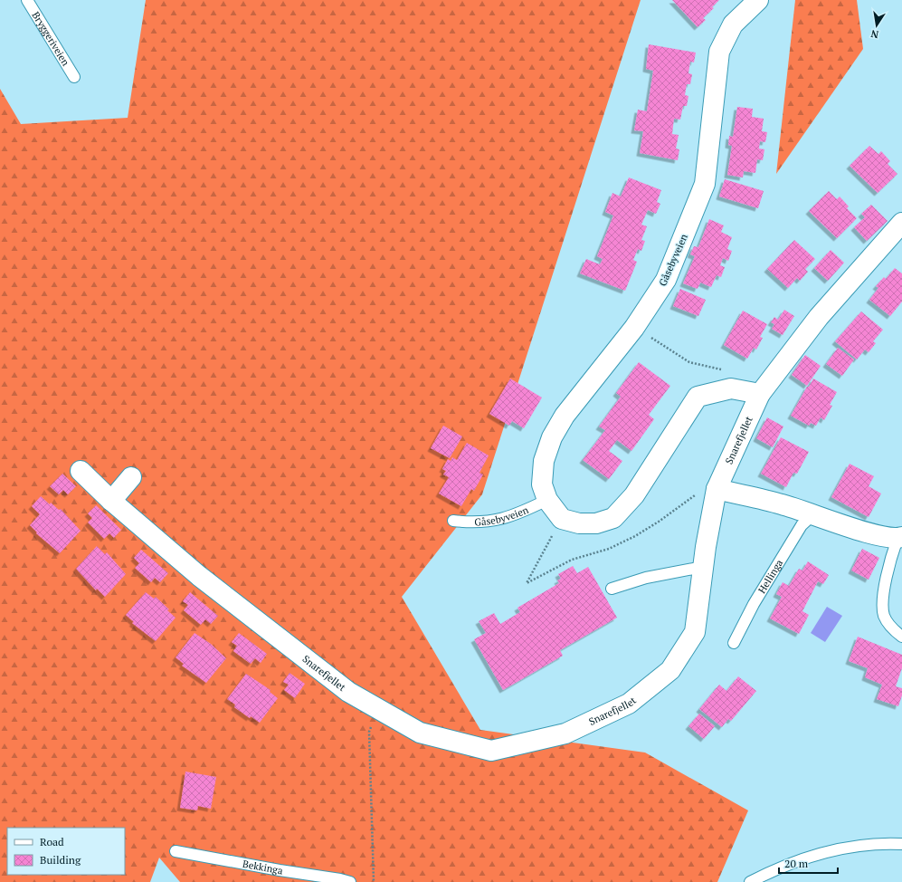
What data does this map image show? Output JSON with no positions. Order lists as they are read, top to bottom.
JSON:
{
  "streets": {
    "street": ["Gåsebyveien", "Snarefjellet"],
    "lane": ["Bryggeriveien", "Hellinga", "Bekkinga"]
  },
  "crossings": [
    ["Gåsebyveien", "Snarefjellet"]
  ],
  "legend": ["Road", "Building"],
  "scale_bar": "20 m",
  "north": "bottom"
}
